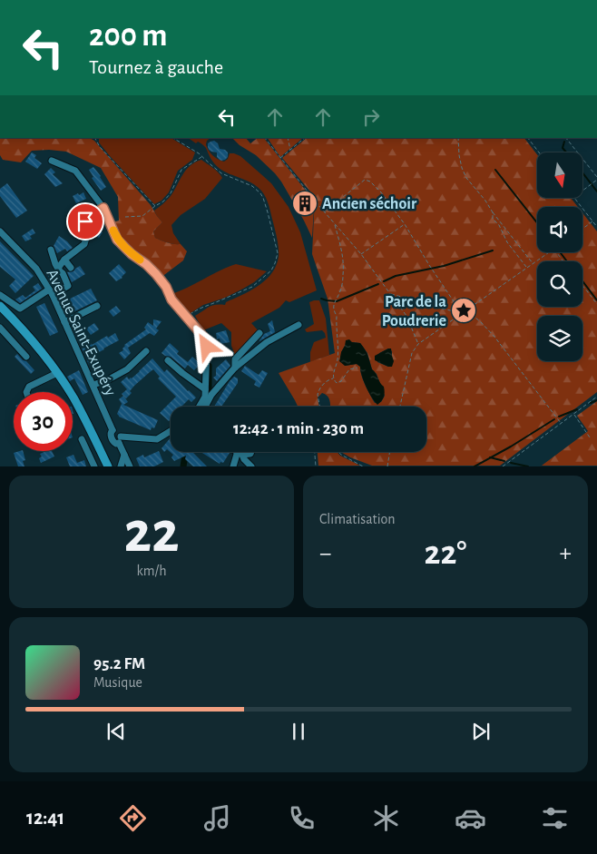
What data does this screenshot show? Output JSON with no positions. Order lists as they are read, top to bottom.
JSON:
{
  "streets": {
    "street": ["Avenue Saint-Exupéry"]
  },
  "places": {
    "building": ["Ancien séchoir"],
    "place": ["Parc de la Poudrerie"]
  },
  "north": "bottom",
  "page": {
    "turn": ["200 m", "Tournez à gauche"],
    "limit": "30",
    "trip": "12:42 · 1 min · 230 m",
    "tile": [
      ["22", "km/h"],
      "Climatisation"
    ],
    "heat": ["−", "22°", "+"],
    "song": ["95.2 FM", "Musique"],
    "tabs": "12:41"
  }
}
